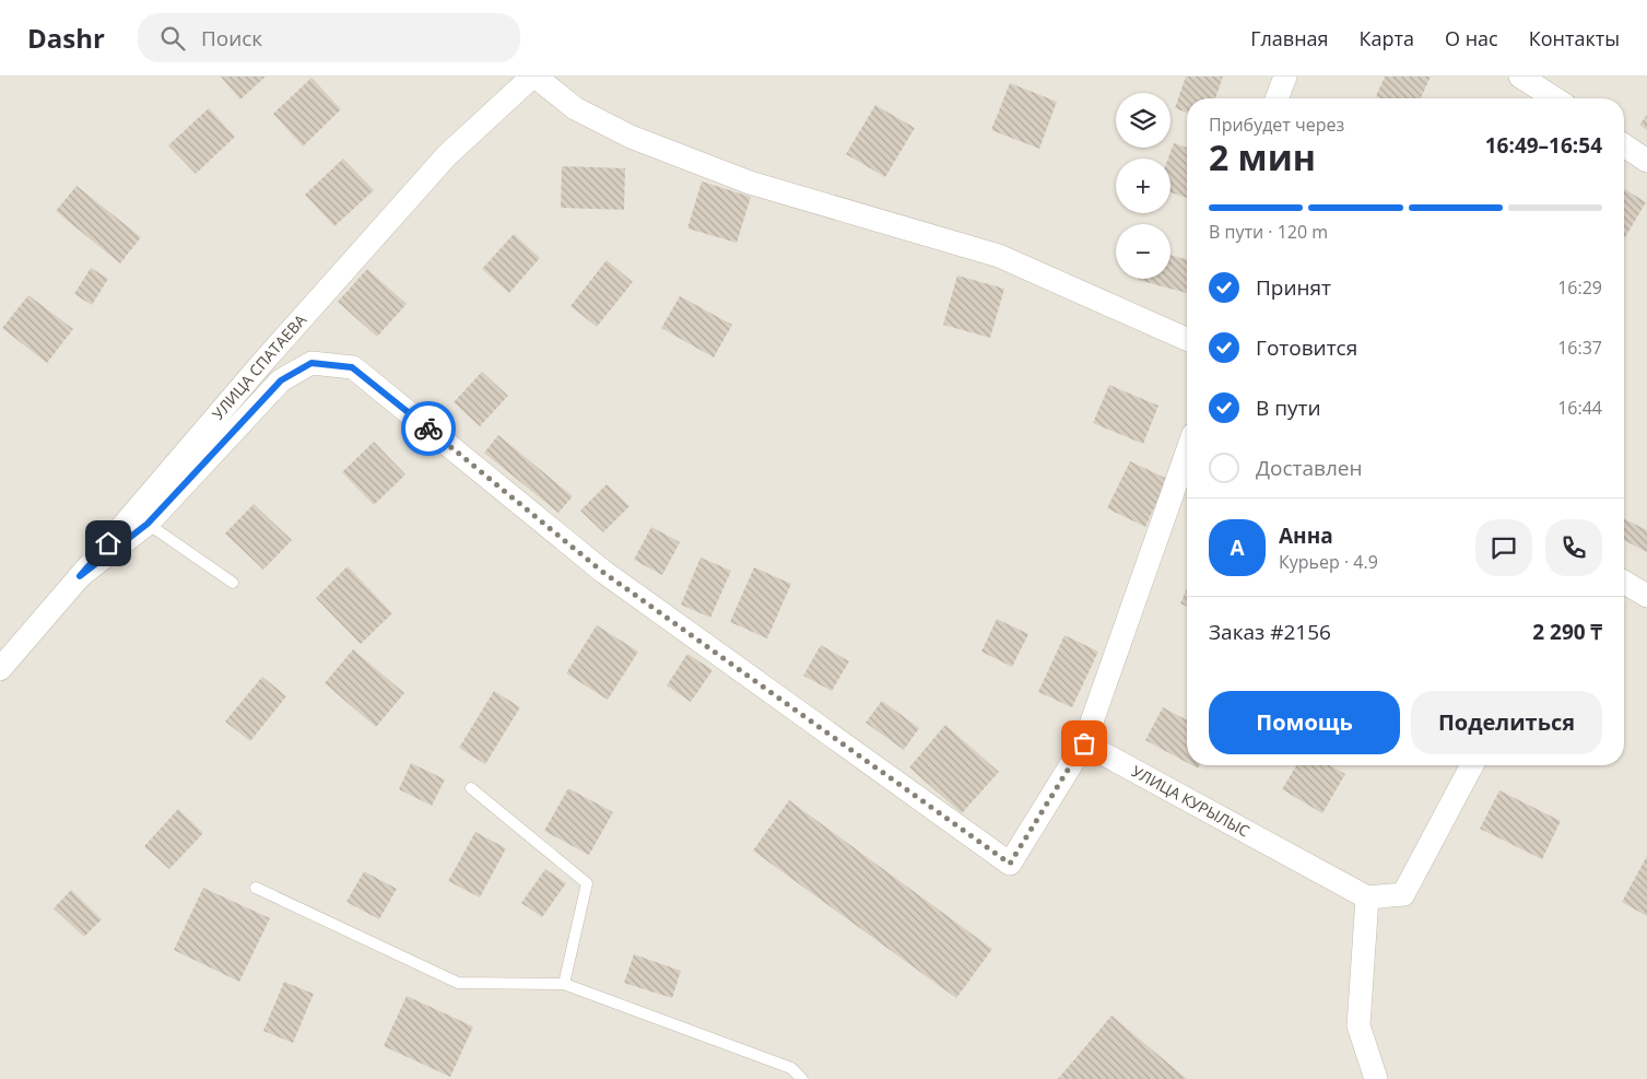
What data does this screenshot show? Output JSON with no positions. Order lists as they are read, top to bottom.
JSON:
{
  "streets": {
    "street": ["УЛИЦА СПАТАЕВА", "УЛИЦА КУРЫЛЫС"]
  },
  "page": {
    "header": "Dashr",
    "search": "Поиск",
    "nav": [
      "Главная",
      "Карта",
      "О нас",
      "Контакты"
    ],
    "map_buttons": ["+", "−"],
    "heading": ["2 мин", "Прибудет через", "16:49–16:54"],
    "panel": [
      "Анна",
      "Курьер · 4.9",
      "Заказ #2156",
      "2 290 ₸"
    ],
    "bar": "В пути · 120 m",
    "list": [
      ["Принят", "16:29"],
      ["Готовится", "16:37"],
      ["В пути", "16:44"],
      "Доставлен"
    ],
    "round": "А",
    "buttons": ["Помощь", "Поделиться"]
  }
}
